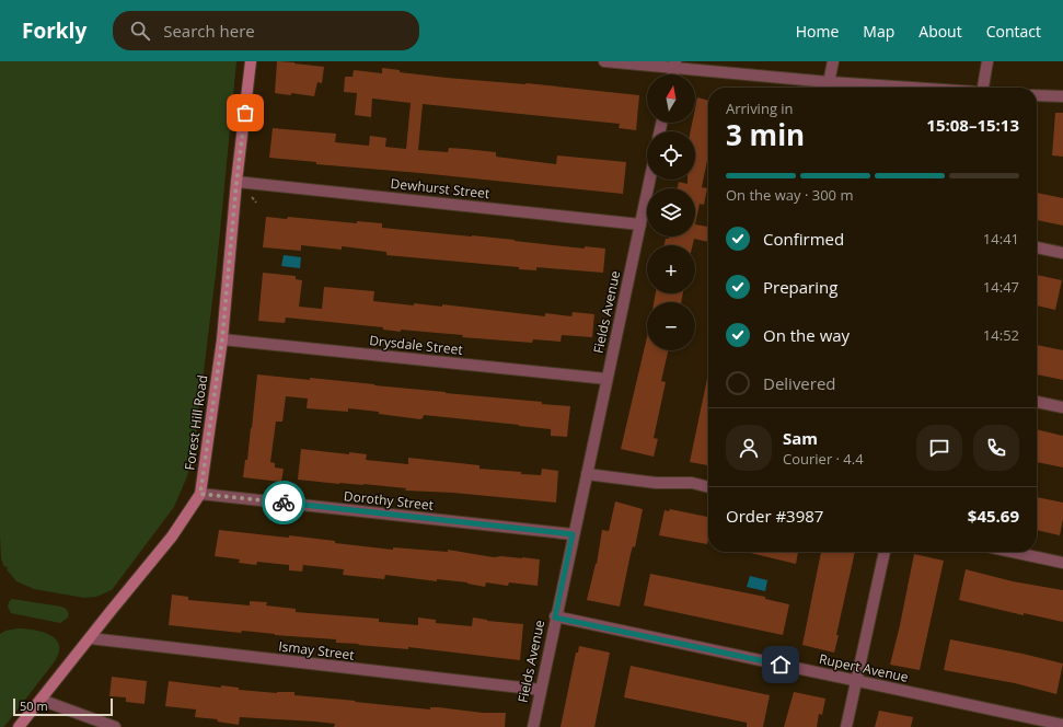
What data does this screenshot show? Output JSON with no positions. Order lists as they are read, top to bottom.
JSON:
{
  "streets": {
    "street": [
      "Dewhurst Street",
      "Fields Avenue",
      "Drysdale Street",
      "Forest Hill Road",
      "Dorothy Street",
      "Ismay Street",
      "Rupert Avenue"
    ]
  },
  "crossings": [
    ["Dewhurst Street", "Fields Avenue"],
    ["Dewhurst Street", "Forest Hill Road"],
    ["Fields Avenue", "Drysdale Street"],
    ["Fields Avenue", "Dorothy Street"],
    ["Fields Avenue", "Ismay Street"],
    ["Fields Avenue", "Rupert Avenue"],
    ["Drysdale Street", "Forest Hill Road"],
    ["Forest Hill Road", "Dorothy Street"],
    ["Forest Hill Road", "Ismay Street"]
  ],
  "scale_bar": "50 m",
  "north": "top",
  "page": {
    "header": "Forkly",
    "search": "Search here",
    "nav": [
      "Home",
      "Map",
      "About",
      "Contact"
    ],
    "map_buttons": ["+", "−"],
    "heading": ["3 min", "Arriving in", "15:08–15:13"],
    "panel": [
      "Sam",
      "Courier · 4.4",
      "Order #3987",
      "$45.69"
    ],
    "bar": "On the way · 300 m",
    "list": [
      ["Confirmed", "14:41"],
      ["Preparing", "14:47"],
      ["On the way", "14:52"],
      "Delivered"
    ],
    "scale": "50 m"
  }
}
